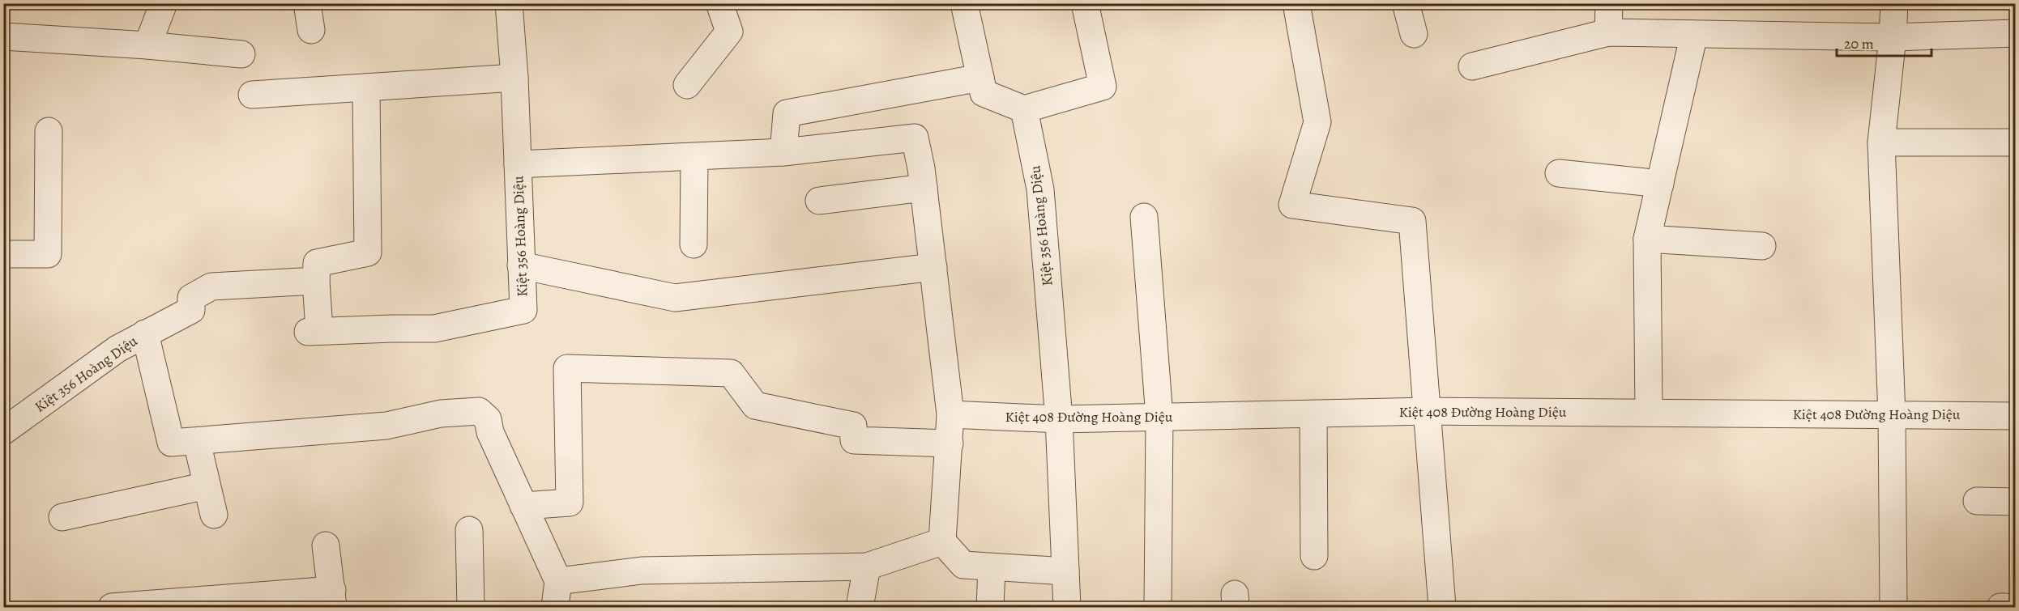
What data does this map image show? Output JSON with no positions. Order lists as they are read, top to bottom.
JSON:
{
  "streets": {
    "street": ["Kiệt 356 Hoàng Diệu", "Kiệt 408 Đường Hoàng Diệu"]
  },
  "crossings": [
    ["Kiệt 356 Hoàng Diệu", "Kiệt 408 Đường Hoàng Diệu"]
  ],
  "scale_bar": "20 m"
}
